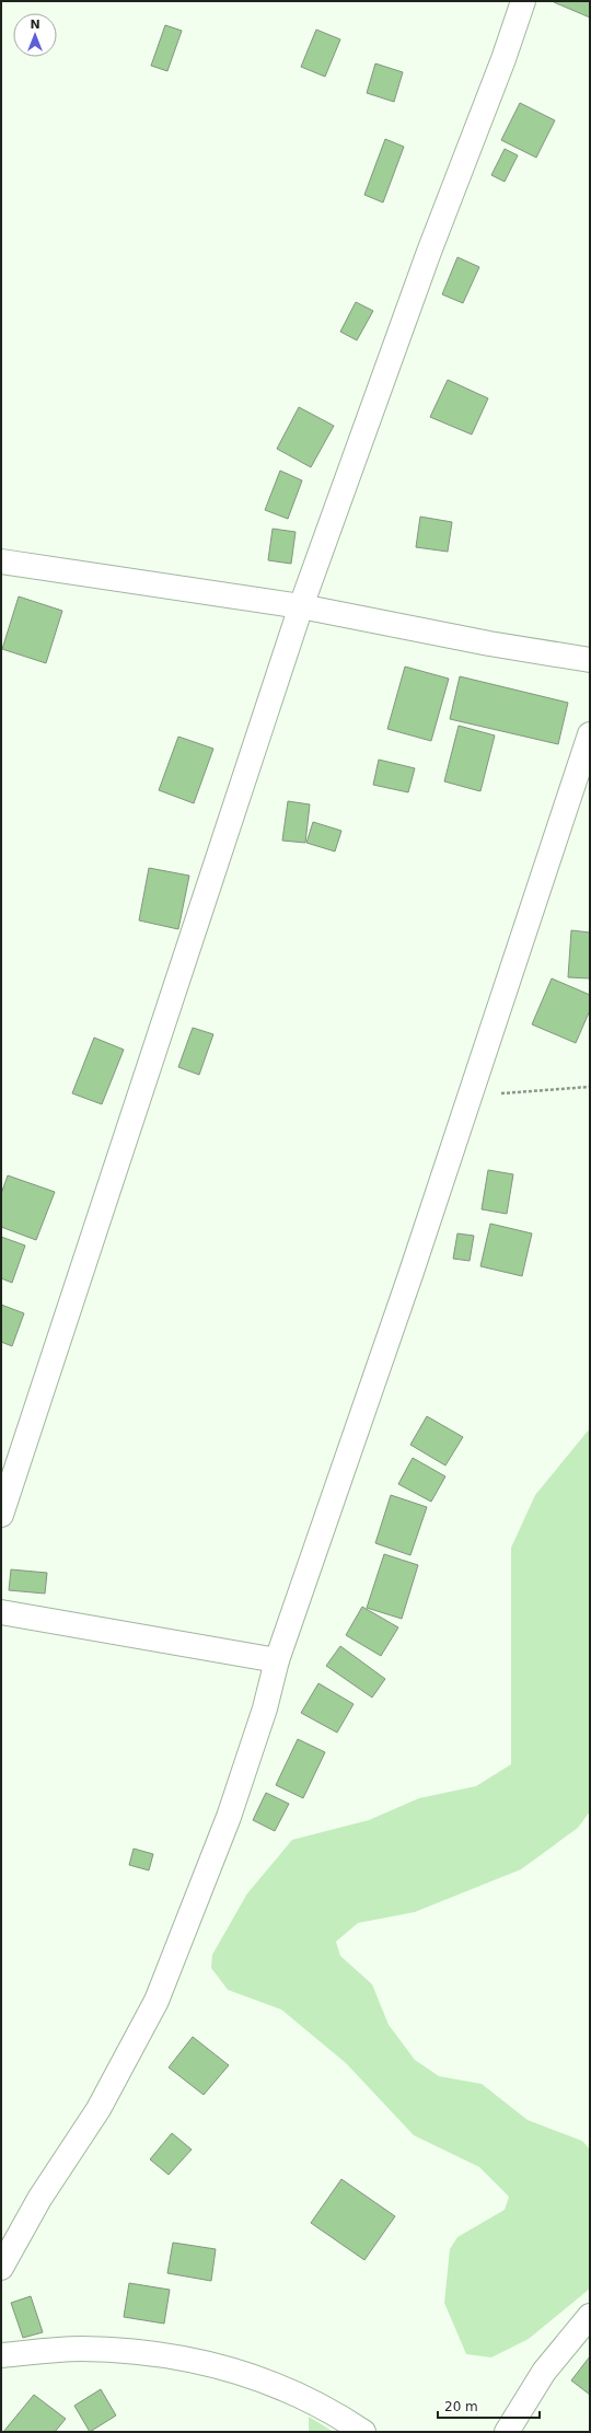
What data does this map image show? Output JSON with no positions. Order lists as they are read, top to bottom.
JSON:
{
  "scale_bar": "20 m",
  "north": "top"
}
